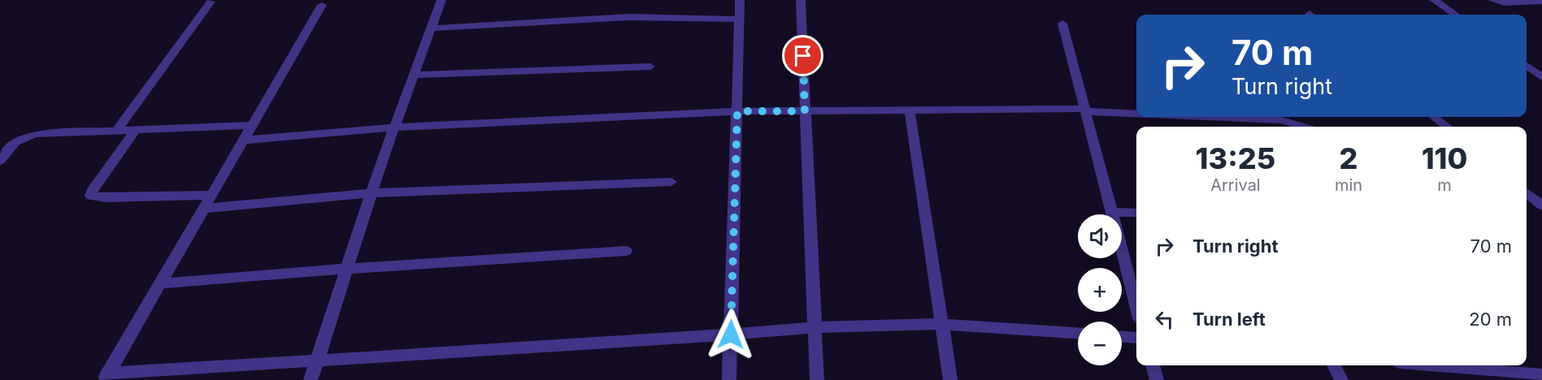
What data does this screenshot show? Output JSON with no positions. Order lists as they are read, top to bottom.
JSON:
{
  "page": {
    "turn": ["70 m", "Turn right"],
    "eta": [
      "13:25",
      "Arrival",
      "2",
      "min",
      "110",
      "m"
    ],
    "list": [
      {
        "name": "Turn right",
        "value": "70 m"
      },
      {
        "name": "Turn left",
        "value": "20 m"
      }
    ],
    "map_buttons": ["+", "−"]
  }
}
